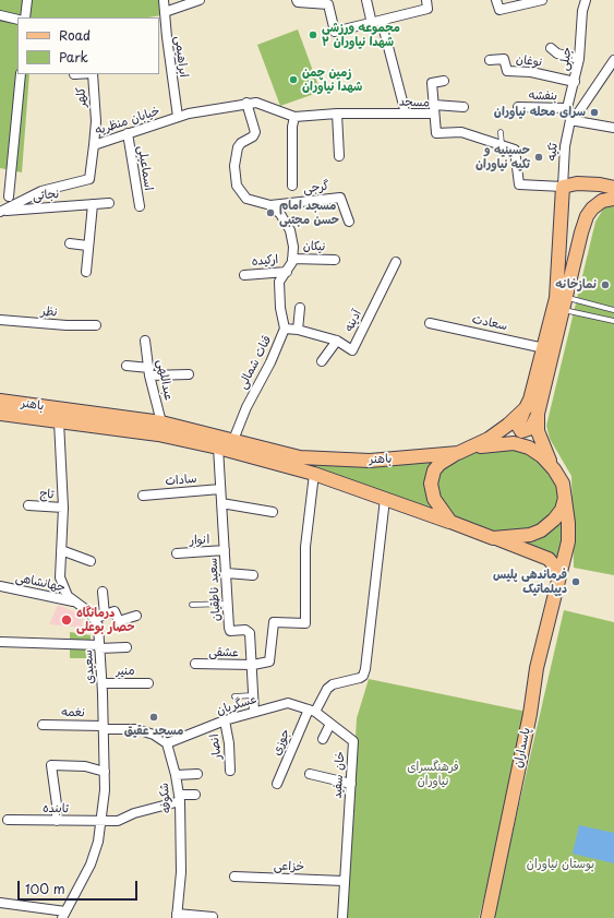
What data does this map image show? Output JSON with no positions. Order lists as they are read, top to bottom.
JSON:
{
  "streets": {
    "main road": ["باهنر", "پاسداران"],
    "street": [
      "ابراهیمی",
      "جبلی",
      "نوغان",
      "بنفشه",
      "کلهر",
      "مسجد",
      "خیابان منظریه",
      "تکیه",
      "اسماعیلی",
      "گرجی",
      "نجاتی",
      "نیکان",
      "ارکیده",
      "نظر",
      "آدینه",
      "سعادت",
      "قنات شمالى",
      "عبداللهی",
      "سادات",
      "تاج",
      "انوار",
      "جهانشاهی",
      "سعید ناطقیان",
      "عشقی",
      "سعیدی",
      "منیر",
      "عسگریان",
      "نغمه",
      "جوزی",
      "انصار",
      "خان سفید",
      "شکوفه",
      "تابنده",
      "خزاعی"
    ]
  },
  "crossings": [
    ["ابراهیمی", "خیابان منظریه"],
    ["جبلی", "نوغان"],
    ["جبلی", "بنفشه"],
    ["کلهر", "خیابان منظریه"],
    ["مسجد", "خیابان منظریه"],
    ["مسجد", "تکیه"],
    ["مسجد", "باهنر"],
    ["خیابان منظریه", "اسماعیلی"],
    ["خیابان منظریه", "نجاتی"],
    ["تکیه", "باهنر"],
    ["گرجی", "قنات شمالى"],
    ["نیکان", "قنات شمالى"],
    ["ارکیده", "قنات شمالى"],
    ["آدینه", "قنات شمالى"],
    ["سعادت", "باهنر"],
    ["قنات شمالى", "باهنر"],
    ["عبداللهی", "باهنر"],
    ["باهنر", "سعید ناطقیان"],
    ["باهنر", "پاسداران"],
    ["سادات", "سعید ناطقیان"],
    ["انوار", "سعید ناطقیان"],
    ["سعید ناطقیان", "عشقی"],
    ["سعید ناطقیان", "عسگریان"],
    ["سعیدی", "منیر"],
    ["سعیدی", "نغمه"],
    ["سعیدی", "تابنده"],
    ["عسگریان", "جوزی"],
    ["عسگریان", "انصار"],
    ["عسگریان", "خان سفید"],
    ["عسگریان", "شکوفه"],
    ["جوزی", "خان سفید"],
    ["خان سفید", "خزاعی"]
  ],
  "parks": ["فرهنگسرای نیاوران", "بوستان نیاوران"],
  "places": [
    "مجموعه ورزشی شهدا نیاوران ۲",
    "زمین چمن شهدا نیاوران",
    "سرای محله نیاوران",
    "حسینیه و تکیه نیاوران",
    "مسجد امام حسن مجتبی",
    "نمازخانه",
    "فرماندهی پلیس دیپلماتیک",
    "درمانگاه حصار بوعلی",
    "مسجد عقیق"
  ],
  "legend": ["Road", "Park"],
  "scale_bar": "100 m"
}
